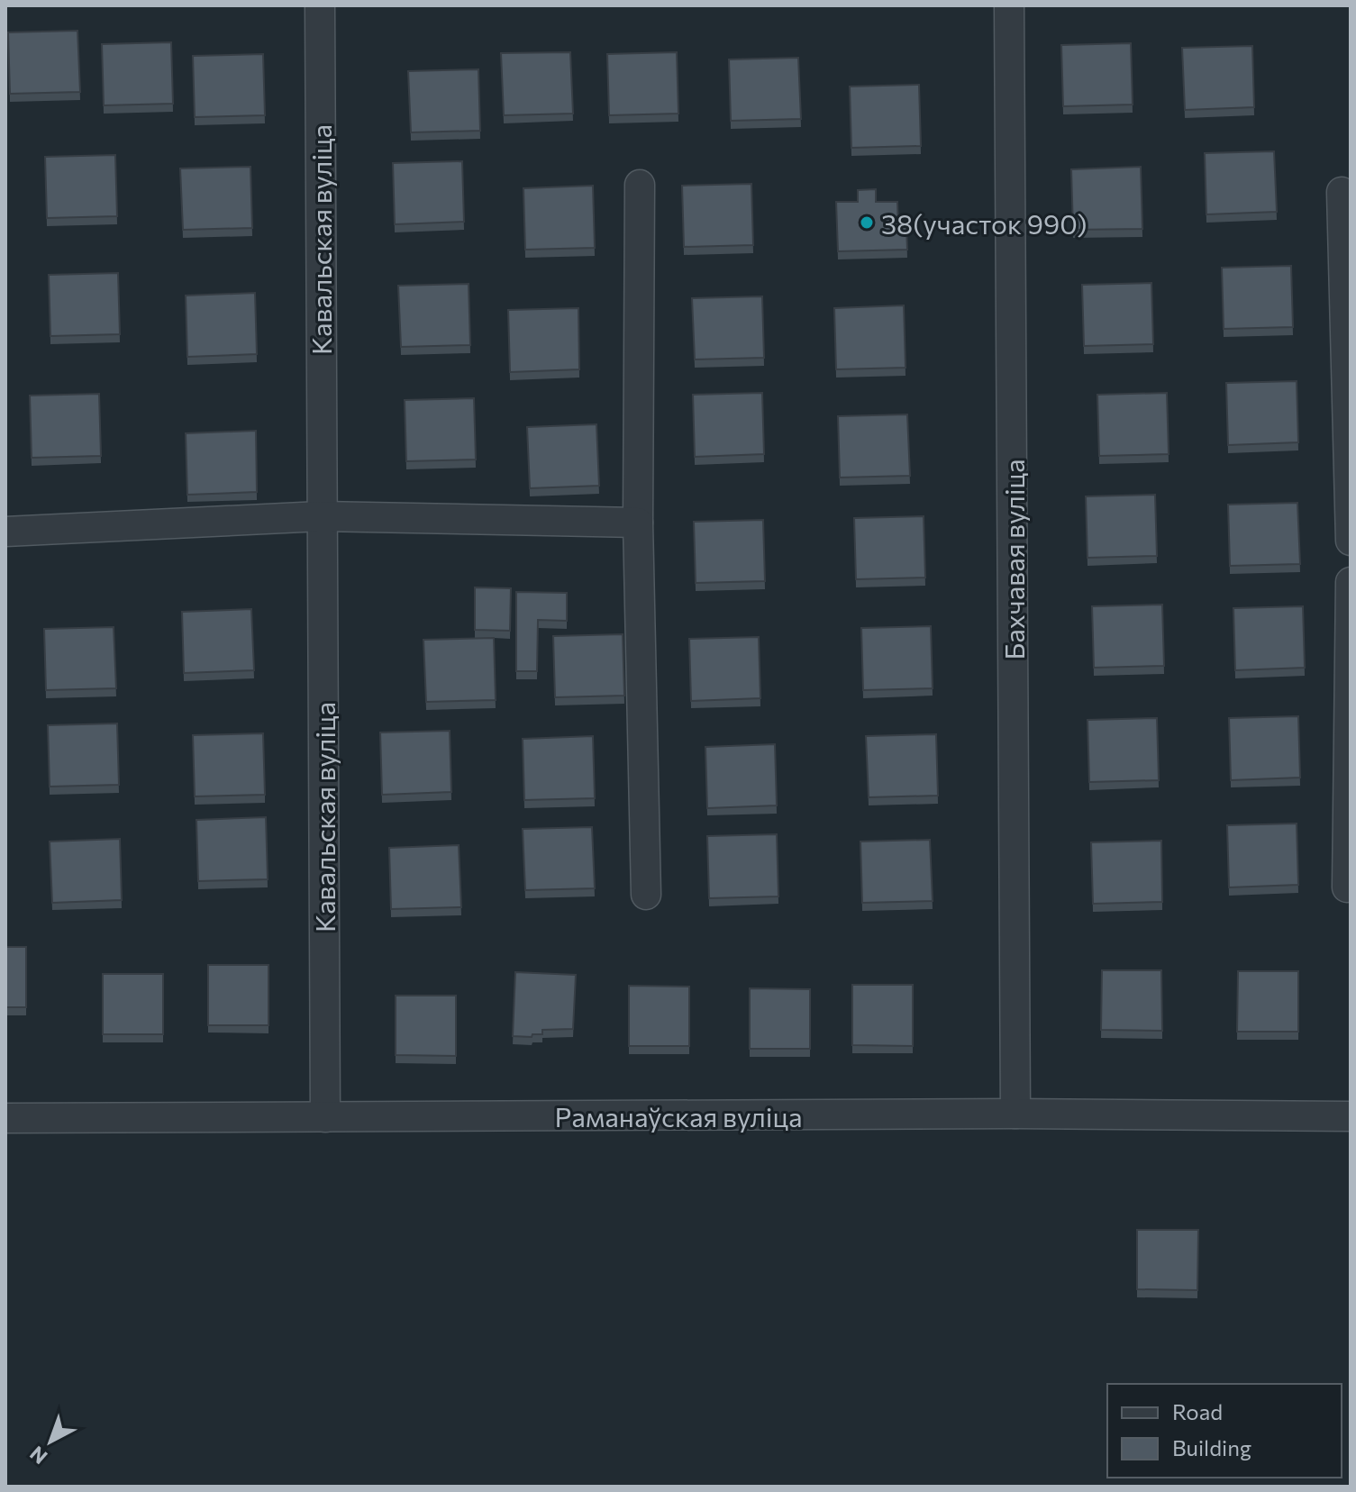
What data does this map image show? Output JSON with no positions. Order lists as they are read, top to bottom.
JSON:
{
  "streets": {
    "street": ["Кавальская вуліца", "Бахчавая вуліца", "Раманаўская вуліца"]
  },
  "crossings": [
    ["Кавальская вуліца", "Раманаўская вуліца"],
    ["Бахчавая вуліца", "Раманаўская вуліца"]
  ],
  "places": ["38(участок 990)"],
  "legend": ["Road", "Building"],
  "north": "bottom left"
}
